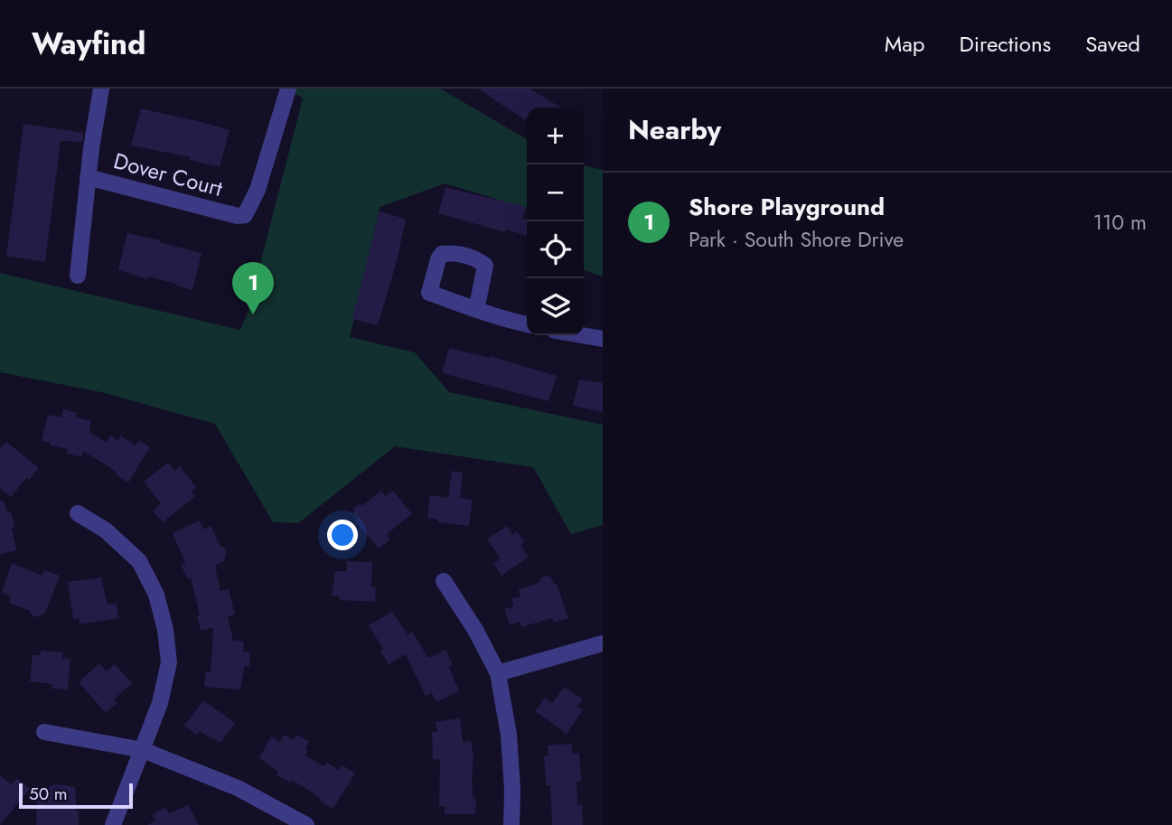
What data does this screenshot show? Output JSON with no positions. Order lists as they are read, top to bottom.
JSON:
{
  "streets": {
    "street": ["Dover Court"]
  },
  "scale_bar": "50 m",
  "page": {
    "header": "Wayfind",
    "nav": ["Map", "Directions", "Saved"],
    "heading": "Nearby",
    "map_buttons": ["+", "−"],
    "list": [
      {
        "mark": "1",
        "name": "Shore Playground",
        "note": "Park · South Shore Drive",
        "value": "110 m"
      }
    ],
    "pins": "1",
    "scale": "50 m"
  }
}
